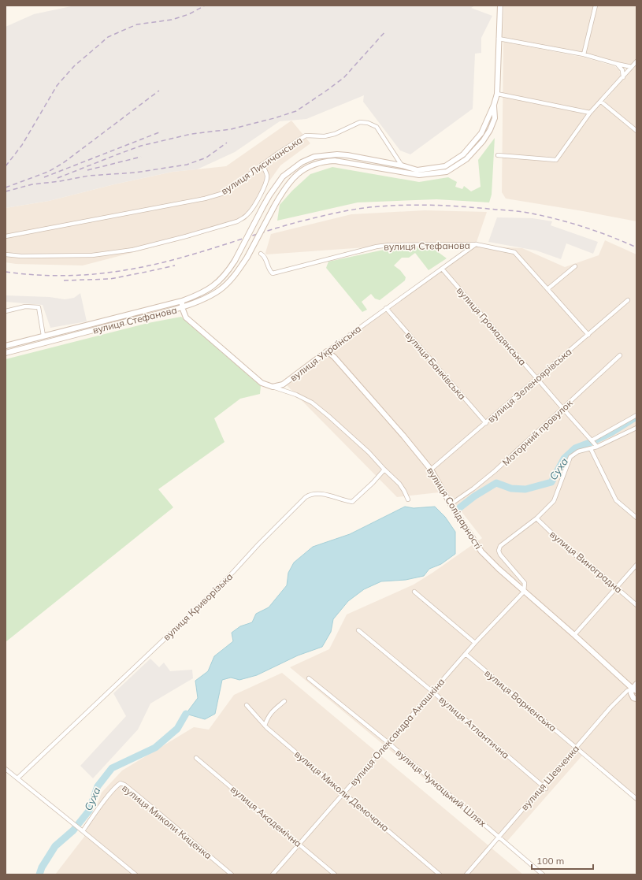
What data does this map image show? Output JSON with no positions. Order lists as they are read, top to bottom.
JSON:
{
  "streets": {
    "main road": [
      "вулиця Стефанова",
      "вулиця Українська",
      "вулиця Солідарності",
      "вулиця Шевченка"
    ],
    "street": [
      "вулиця Лисичанська",
      "вулиця Громадянська",
      "вулиця Банківська",
      "вулиця Зеленоярівська",
      "Моторний провулок",
      "вулиця Виноградна",
      "вулиця Криворізька",
      "вулиця Варненська",
      "вулиця Атлантична",
      "вулиця Олександра Анашкіна",
      "вулиця Чумацький Шлях",
      "вулиця Миколи Демочана",
      "вулиця Академічна",
      "вулиця Миколи Киценка"
    ]
  },
  "crossings": [
    ["вулиця Лисичанська", "вулиця Стефанова"],
    ["вулиця Стефанова", "вулиця Українська"],
    ["вулиця Громадянська", "вулиця Українська"],
    ["вулиця Громадянська", "вулиця Зеленоярівська"],
    ["вулиця Громадянська", "Моторний провулок"],
    ["вулиця Українська", "вулиця Банківська"],
    ["вулиця Українська", "вулиця Солідарності"],
    ["вулиця Банківська", "вулиця Зеленоярівська"],
    ["вулиця Зеленоярівська", "вулиця Солідарності"],
    ["Моторний провулок", "вулиця Солідарності"],
    ["вулиця Солідарності", "вулиця Олександра Анашкіна"],
    ["вулиця Солідарності", "вулиця Шевченка"],
    ["вулиця Варненська", "вулиця Олександра Анашкіна"],
    ["вулиця Варненська", "вулиця Шевченка"],
    ["вулиця Атлантична", "вулиця Олександра Анашкіна"],
    ["вулиця Атлантична", "вулиця Шевченка"],
    ["вулиця Олександра Анашкіна", "вулиця Чумацький Шлях"],
    ["вулиця Олександра Анашкіна", "вулиця Миколи Демочана"],
    ["вулиця Олександра Анашкіна", "вулиця Академічна"],
    ["вулиця Шевченка", "вулиця Чумацький Шлях"]
  ],
  "water": ["Суха"],
  "scale_bar": "100 m"
}
